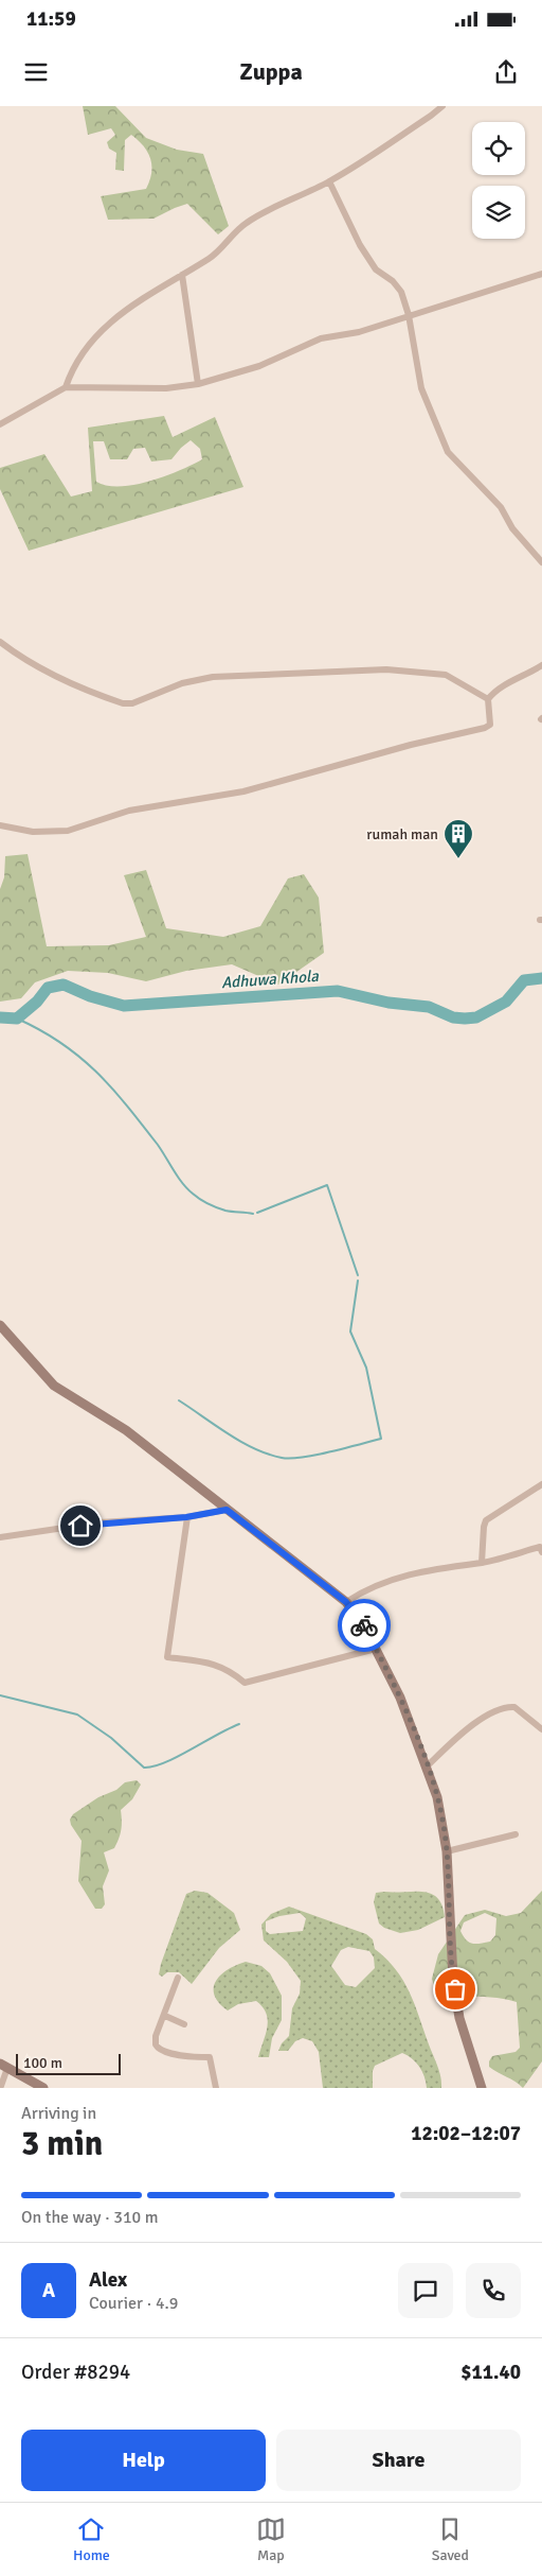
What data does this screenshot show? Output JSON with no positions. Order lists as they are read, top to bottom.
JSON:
{
  "water": ["Adhuwa Khola"],
  "places": {
    "building": ["rumah man"]
  },
  "scale_bar": "100 m",
  "page": {
    "status": "11:59",
    "header": "Zuppa",
    "scale": "100 m",
    "heading": ["3 min", "Arriving in", "12:02–12:07"],
    "panel": [
      "Alex",
      "Courier · 4.9",
      "Order #8294",
      "$11.40"
    ],
    "bar": "On the way · 310 m",
    "round": "A",
    "buttons": ["Help", "Share"],
    "tabs": ["Home", "Map", "Saved"]
  }
}
